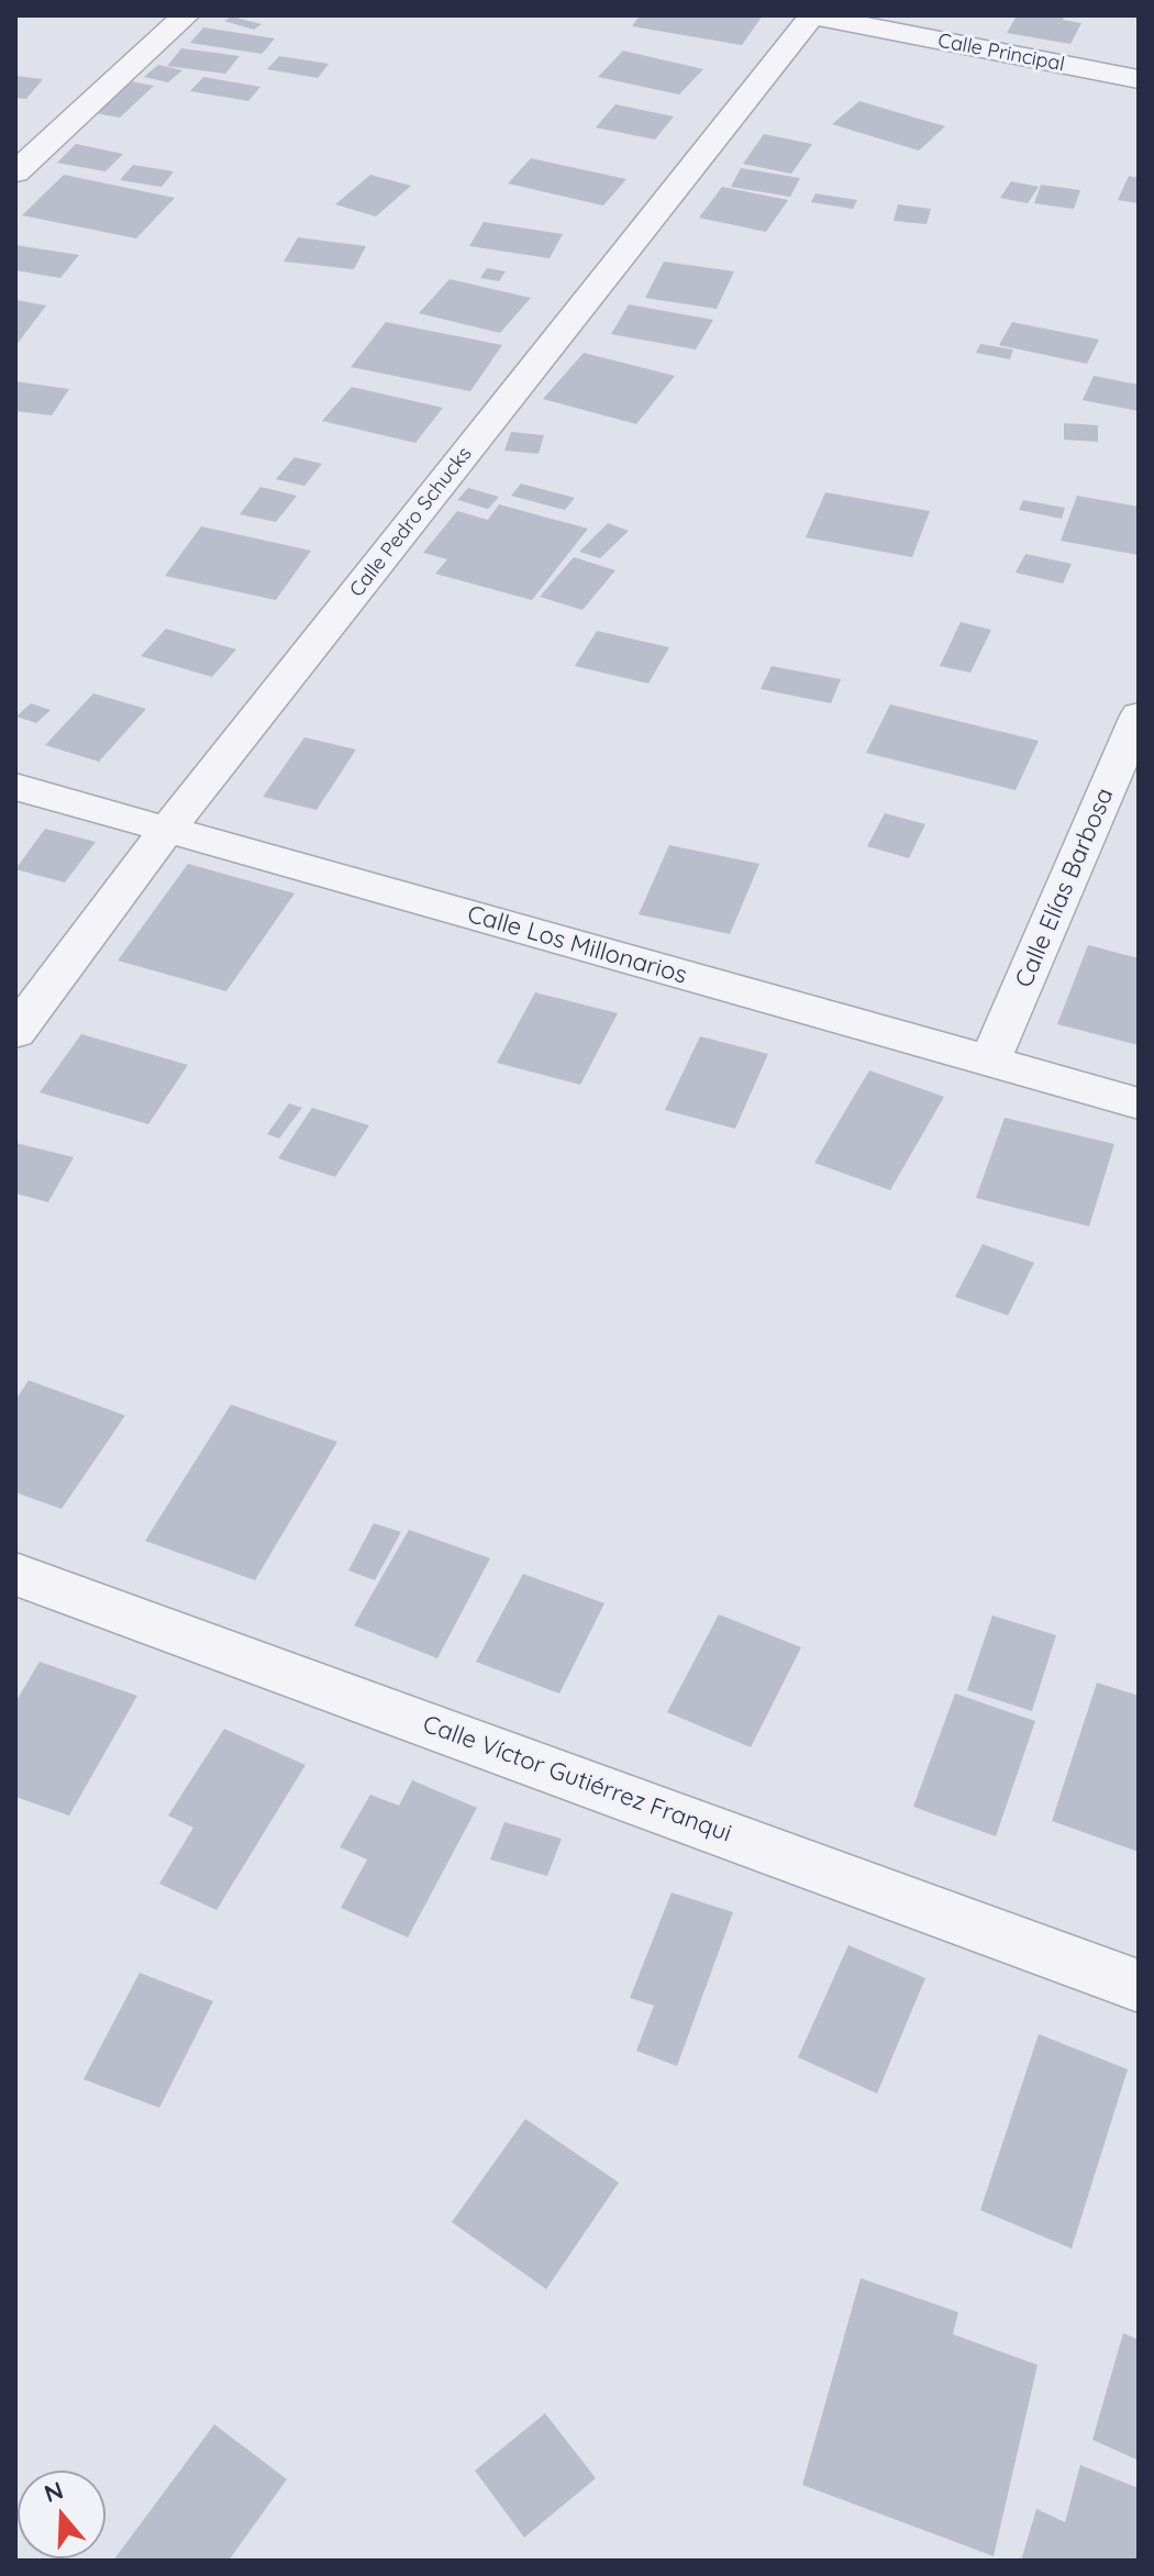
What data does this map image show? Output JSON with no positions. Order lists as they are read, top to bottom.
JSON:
{
  "streets": {
    "street": [
      "Calle Principal",
      "Calle Pedro Schucks",
      "Calle Elías Barbosa",
      "Calle Los Millonarios",
      "Calle Víctor Gutiérrez Franqui"
    ]
  },
  "crossings": [
    ["Calle Principal", "Calle Pedro Schucks"],
    ["Calle Pedro Schucks", "Calle Los Millonarios"],
    ["Calle Elías Barbosa", "Calle Los Millonarios"]
  ],
  "north": "top"
}
